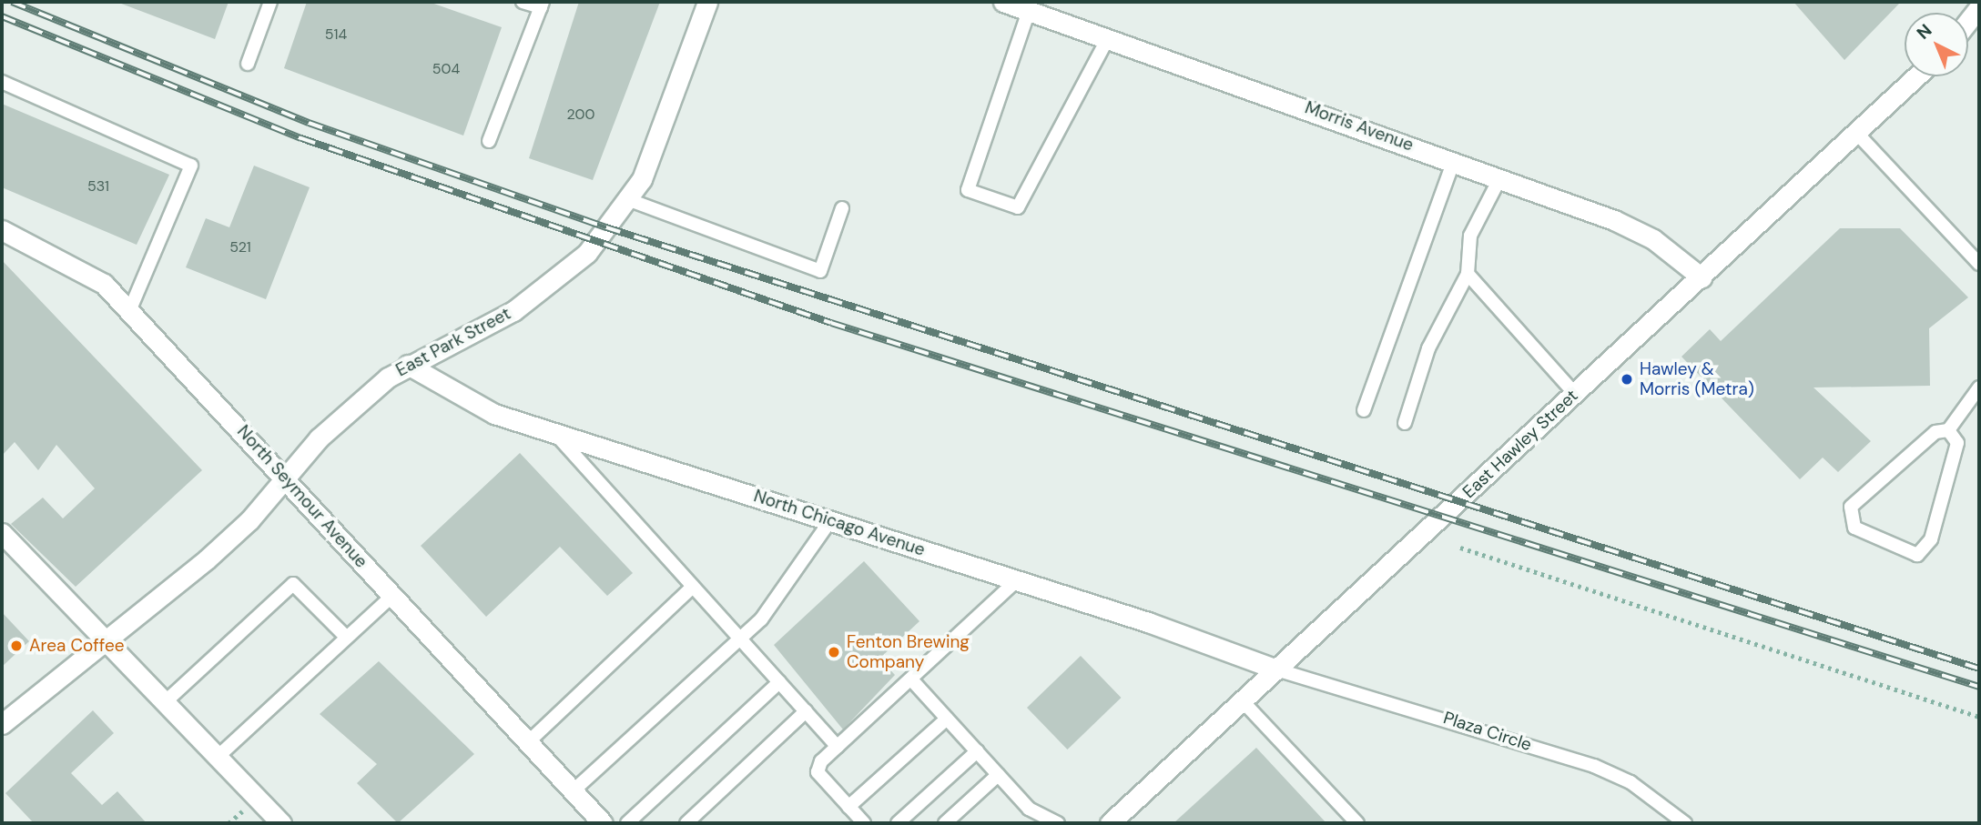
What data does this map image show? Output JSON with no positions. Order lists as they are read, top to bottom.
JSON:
{
  "streets": {
    "street": [
      "Morris Avenue",
      "East Park Street",
      "East Hawley Street",
      "North Seymour Avenue",
      "North Chicago Avenue"
    ],
    "lane": ["Plaza Circle"]
  },
  "crossings": [
    ["Morris Avenue", "East Hawley Street"],
    ["East Park Street", "North Seymour Avenue"],
    ["East Park Street", "North Chicago Avenue"],
    ["East Hawley Street", "North Chicago Avenue"],
    ["East Hawley Street", "Plaza Circle"],
    ["North Chicago Avenue", "Plaza Circle"]
  ],
  "places": ["Hawley & Morris (Metra)", "Area Coffee", "Fenton Brewing Company"],
  "house_numbers": [
    "514",
    "504",
    "200",
    "531",
    "521"
  ],
  "north": "top left"
}
